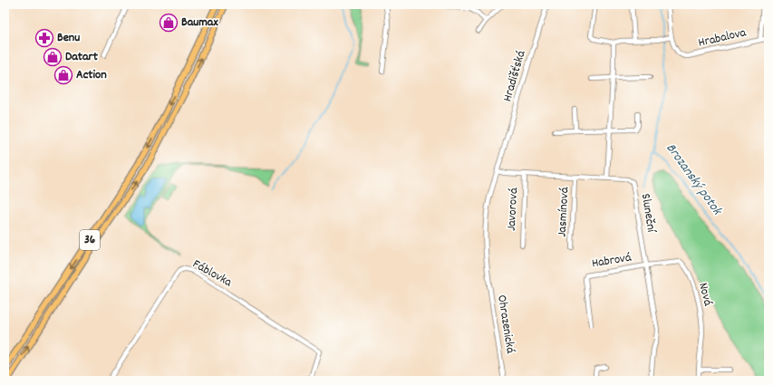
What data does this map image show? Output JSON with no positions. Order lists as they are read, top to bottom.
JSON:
{
  "streets": {
    "main road": ["36"],
    "street": [
      "Hrabalova",
      "Hradišťská",
      "Javorová",
      "Jasmínová",
      "Sluneční",
      "Habrová",
      "Fáblovka",
      "Nová",
      "Ohrazenická"
    ]
  },
  "crossings": [
    ["Hradišťská", "Sluneční"],
    ["Hradišťská", "Ohrazenická"],
    ["Javorová", "Sluneční"],
    ["Jasmínová", "Sluneční"],
    ["Sluneční", "Habrová"],
    ["Sluneční", "Nová"],
    ["Sluneční", "Ohrazenická"],
    ["Habrová", "Nová"]
  ],
  "water": ["Brozanský potok"],
  "places": {
    "shop": ["Baumax", "Datart", "Action"],
    "pharmacy": ["Benu"]
  }
}
